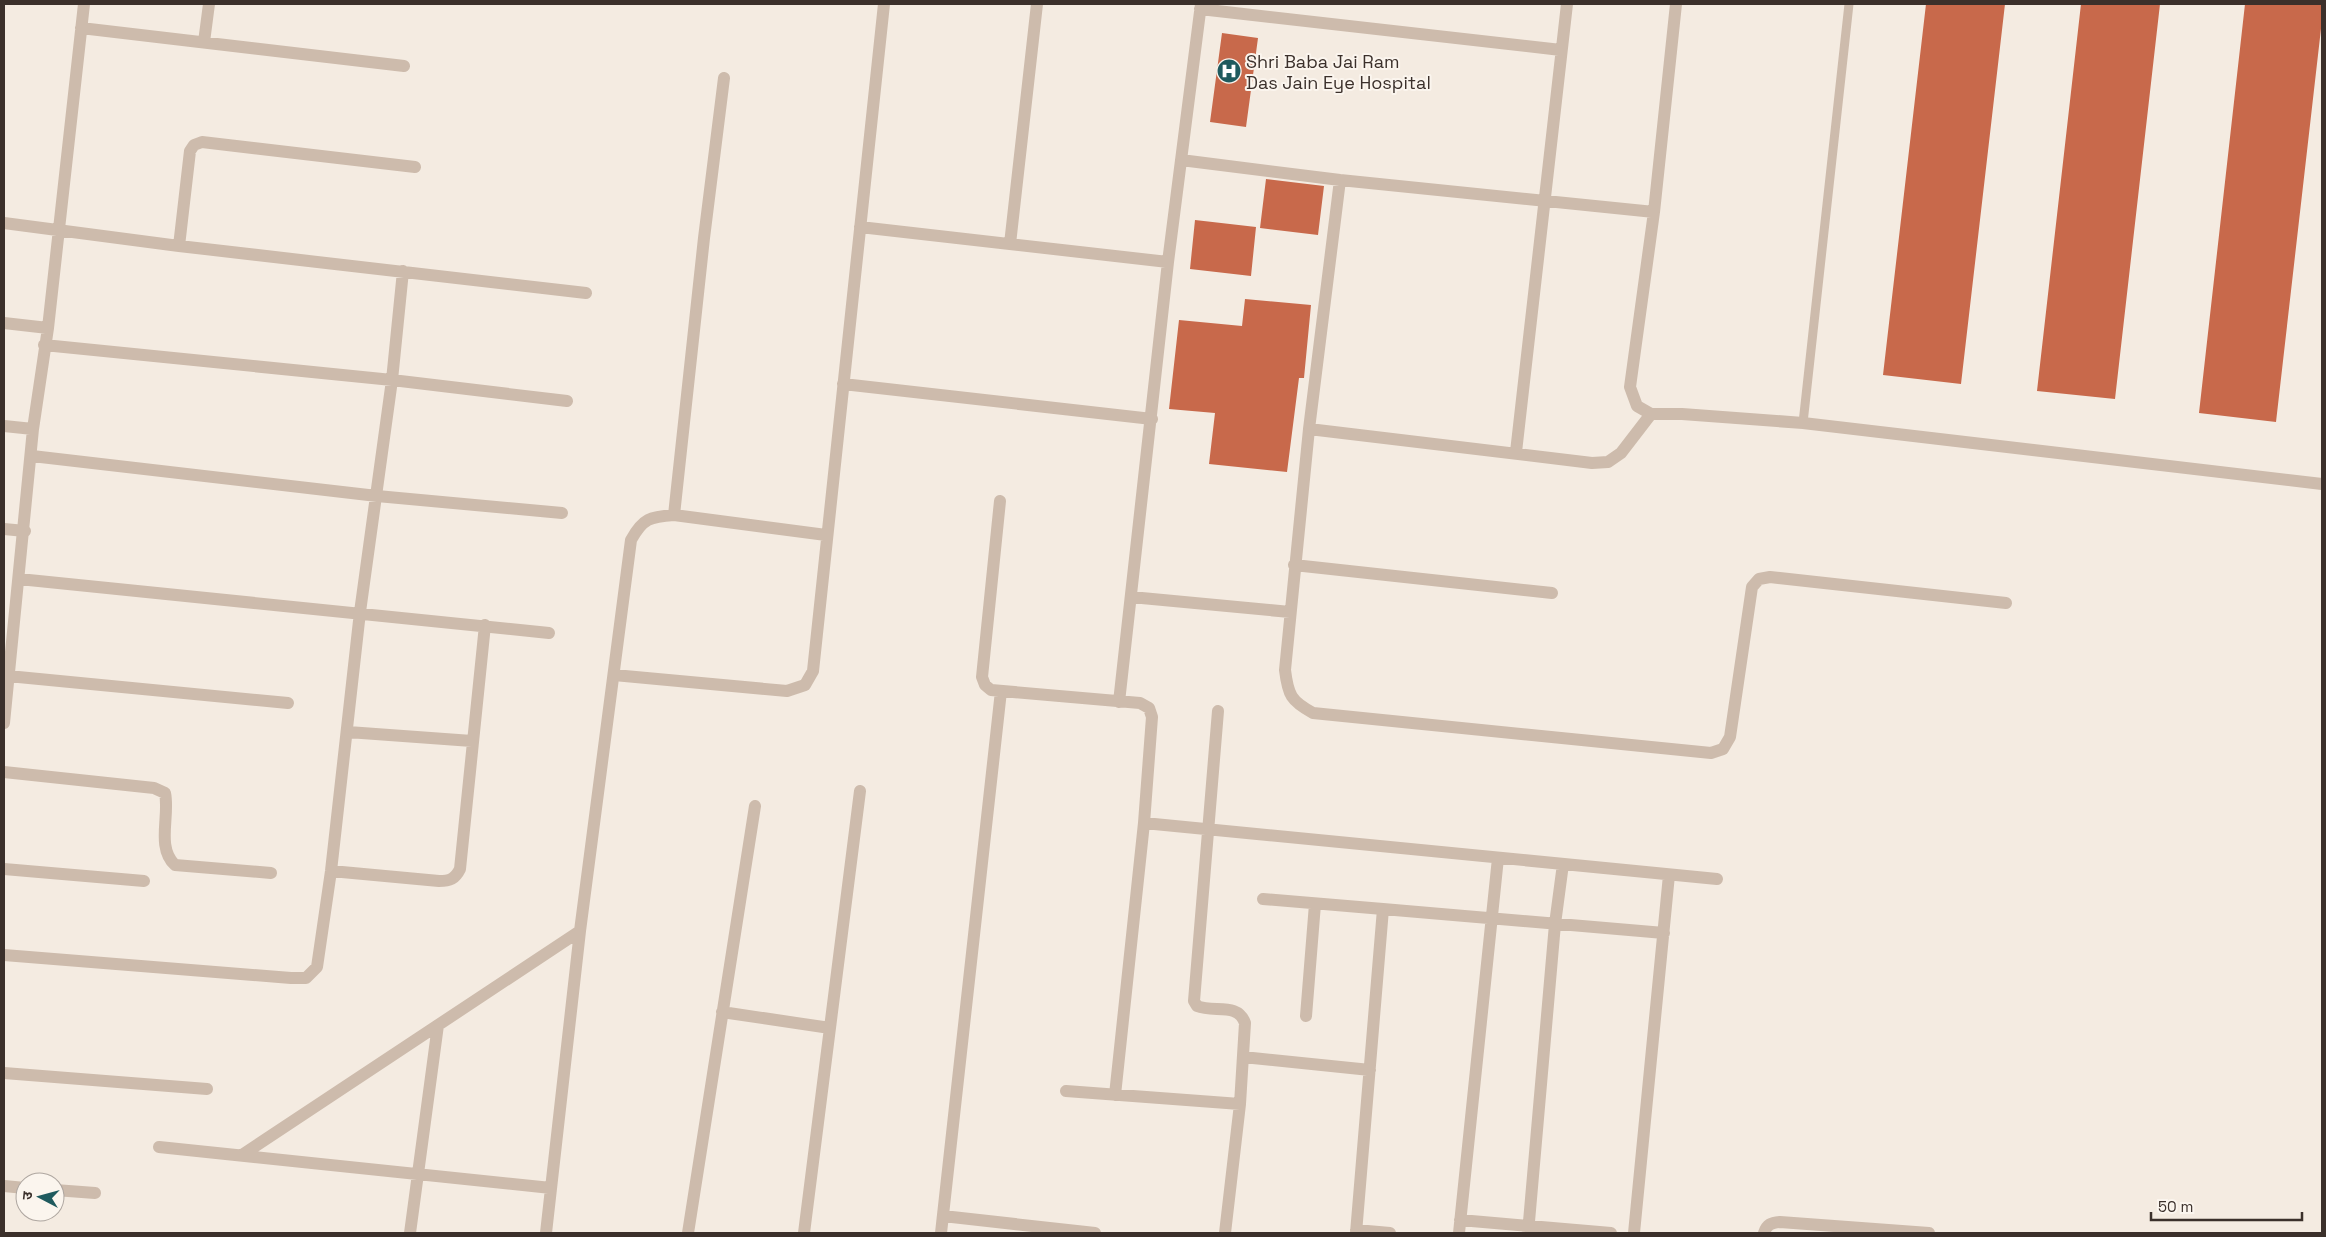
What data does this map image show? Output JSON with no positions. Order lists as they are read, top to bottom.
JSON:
{
  "places": {
    "hospital": ["Shri Baba Jai Ram Das Jain Eye Hospital"]
  },
  "scale_bar": "50 m",
  "north": "left"
}
